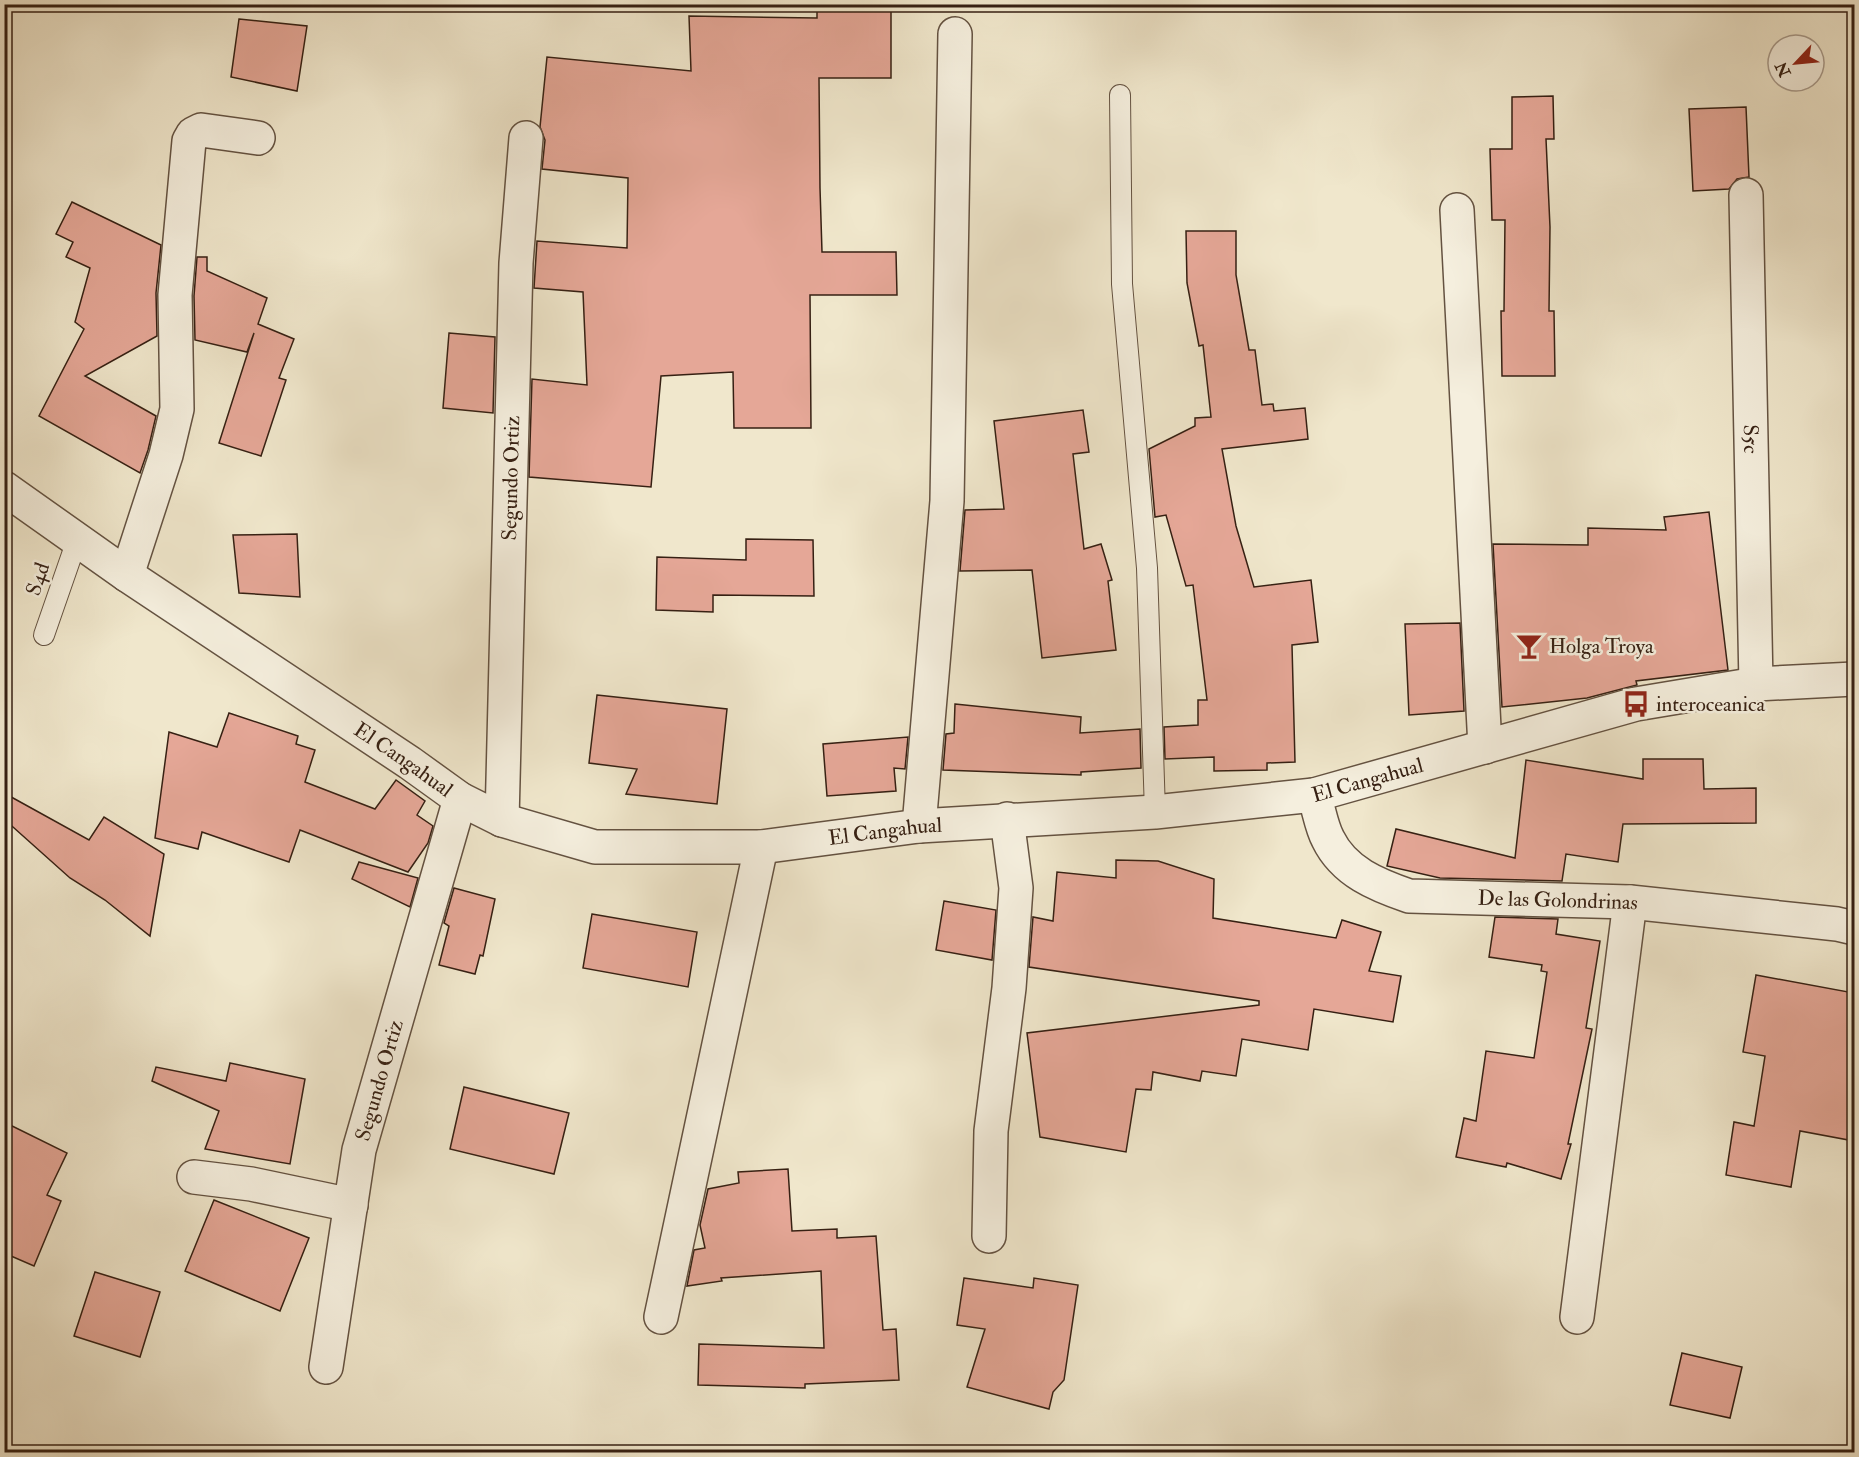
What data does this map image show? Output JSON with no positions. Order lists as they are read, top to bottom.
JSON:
{
  "streets": {
    "street": [
      "S5c",
      "Segundo Ortiz",
      "El Cangahual",
      "De las Golondrinas"
    ],
    "lane": ["S4d"]
  },
  "crossings": [
    ["S5c", "El Cangahual"],
    ["Segundo Ortiz", "El Cangahual"],
    ["S4d", "El Cangahual"],
    ["El Cangahual", "De las Golondrinas"]
  ],
  "places": {
    "bar": ["Holga Troya"],
    "bus stop": ["interoceanica"]
  },
  "north": "bottom left"
}
